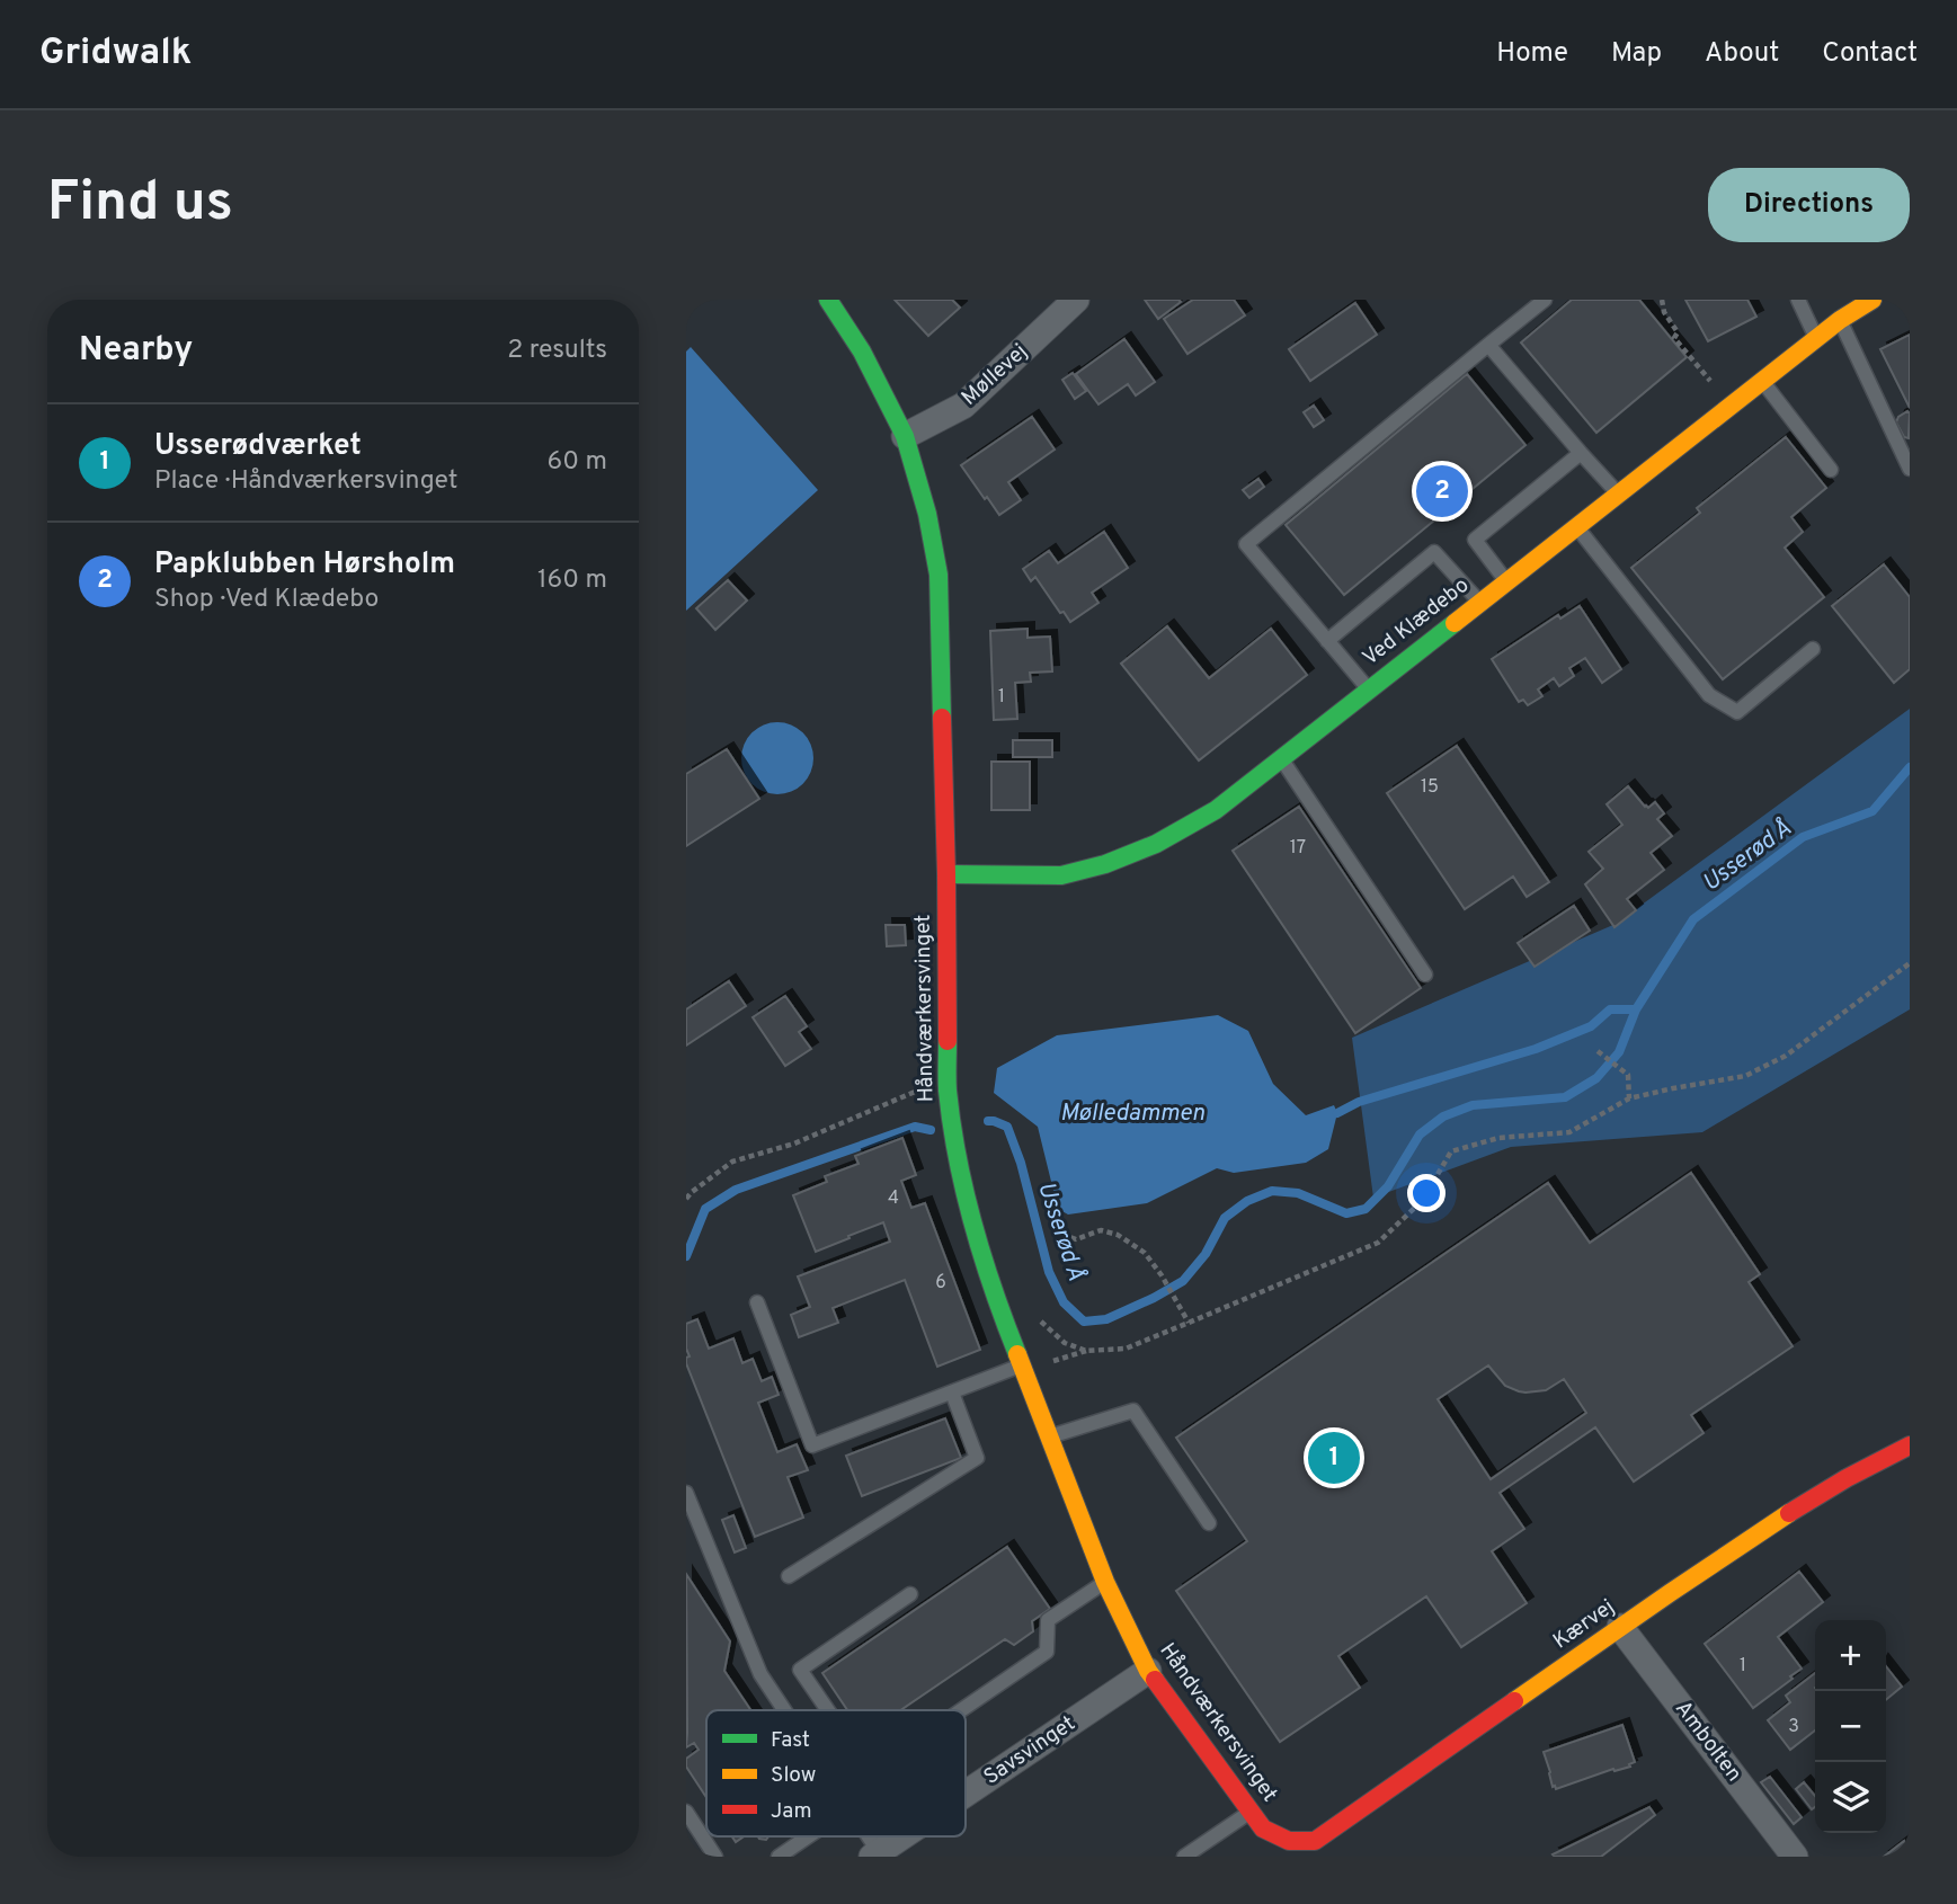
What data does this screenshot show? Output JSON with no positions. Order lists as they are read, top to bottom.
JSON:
{
  "streets": {
    "street": [
      "Møllevej",
      "Ved Klædebo",
      "Håndværkersvinget",
      "Kærvej",
      "Ambolten",
      "Savsvinget"
    ]
  },
  "crossings": [
    ["Møllevej", "Håndværkersvinget"],
    ["Ved Klædebo", "Håndværkersvinget"],
    ["Håndværkersvinget", "Kærvej"],
    ["Håndværkersvinget", "Savsvinget"],
    ["Kærvej", "Ambolten"]
  ],
  "water": ["Usserød Å", "Mølledammen"],
  "house_numbers": [
    "1",
    "15",
    "17",
    "4",
    "6",
    "1",
    "3"
  ],
  "legend": ["Fast", "Slow", "Jam"],
  "page": {
    "header": "Gridwalk",
    "nav": [
      "Home",
      "Map",
      "About",
      "Contact"
    ],
    "buttons": "Directions",
    "title": "Find us",
    "heading": ["Nearby", "2 results"],
    "list": [
      {
        "mark": "1",
        "name": "Usserødværket",
        "note": "Place · Håndværkersvinget",
        "value": "60 m"
      },
      {
        "mark": "2",
        "name": "Papklubben Hørsholm",
        "note": "Shop · Ved Klædebo",
        "value": "160 m"
      }
    ],
    "pins": ["2", "1"],
    "map_buttons": ["+", "−"]
  }
}
